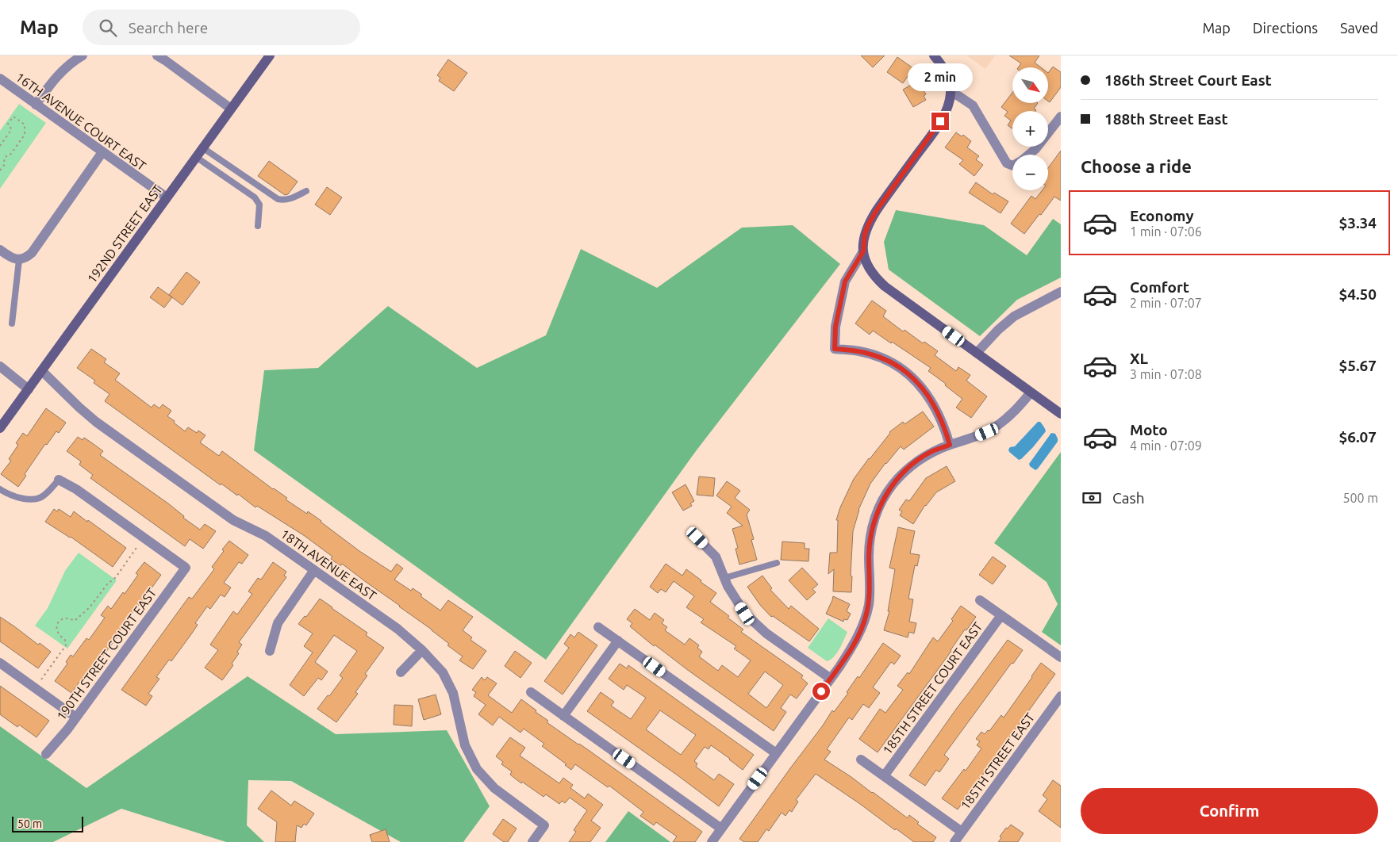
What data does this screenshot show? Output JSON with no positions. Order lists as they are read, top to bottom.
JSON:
{
  "streets": {
    "street": [
      "16TH AVENUE COURT EAST",
      "192ND STREET EAST",
      "18TH AVENUE EAST",
      "190TH STREET COURT EAST",
      "185TH STREET COURT EAST",
      "185TH STREET EAST"
    ]
  },
  "crossings": [
    ["16TH AVENUE COURT EAST", "192ND STREET EAST"],
    ["192ND STREET EAST", "18TH AVENUE EAST"]
  ],
  "scale_bar": "50 m",
  "north": "bottom right",
  "page": {
    "header": "Map",
    "search": "Search here",
    "nav": ["Map", "Directions", "Saved"],
    "banner": ["186th Street Court East", "188th Street East"],
    "bubble": "2 min",
    "map_buttons": ["+", "−"],
    "heading": "Choose a ride",
    "list": [
      {
        "name": "Economy",
        "note": "1 min · 07:06",
        "value": "$3.34"
      },
      {
        "name": "Comfort",
        "note": "2 min · 07:07",
        "value": "$4.50"
      },
      {
        "name": "XL",
        "note": "3 min · 07:08",
        "value": "$5.67"
      },
      {
        "name": "Moto",
        "note": "4 min · 07:09",
        "value": "$6.07"
      }
    ],
    "pay": ["Cash", "500 m"],
    "buttons": "Confirm",
    "scale": "50 m"
  }
}
